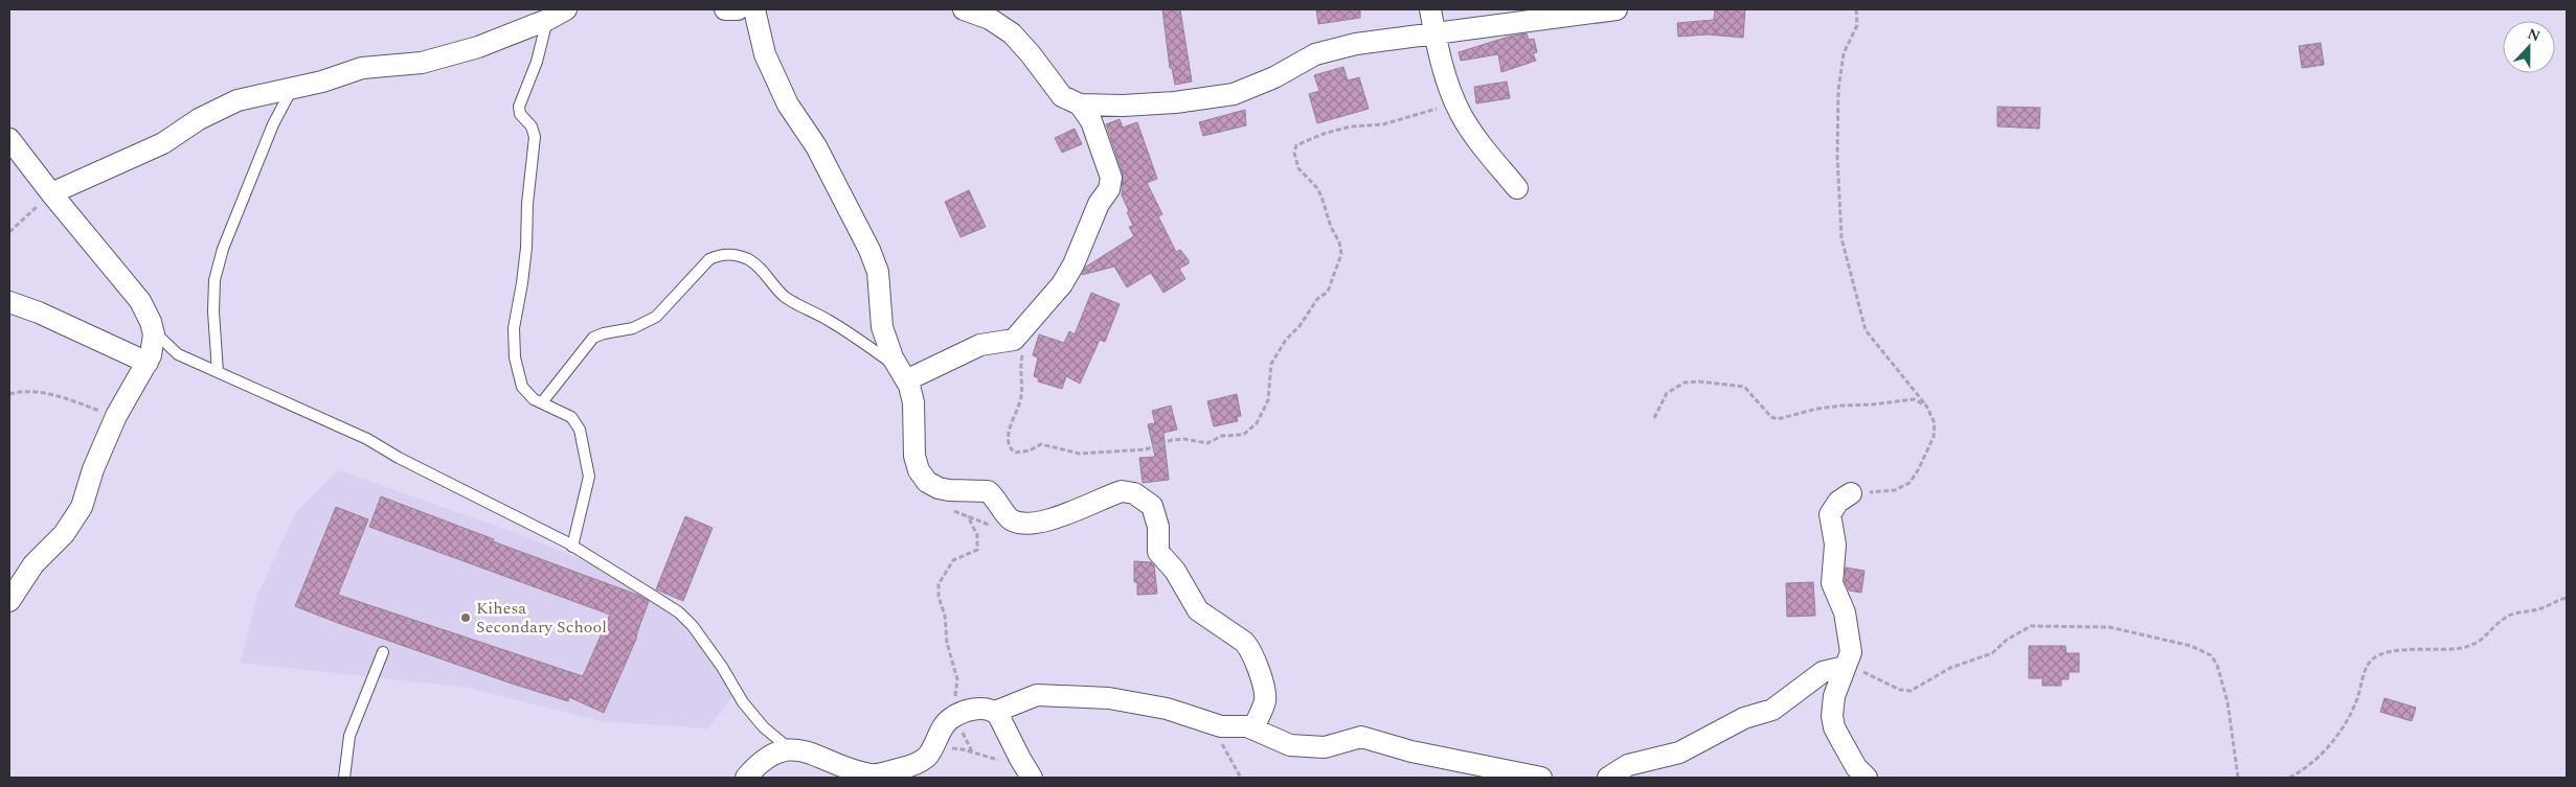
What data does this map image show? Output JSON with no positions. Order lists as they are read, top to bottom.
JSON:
{
  "places": ["Kihesa Secondary School"],
  "north": "top"
}
